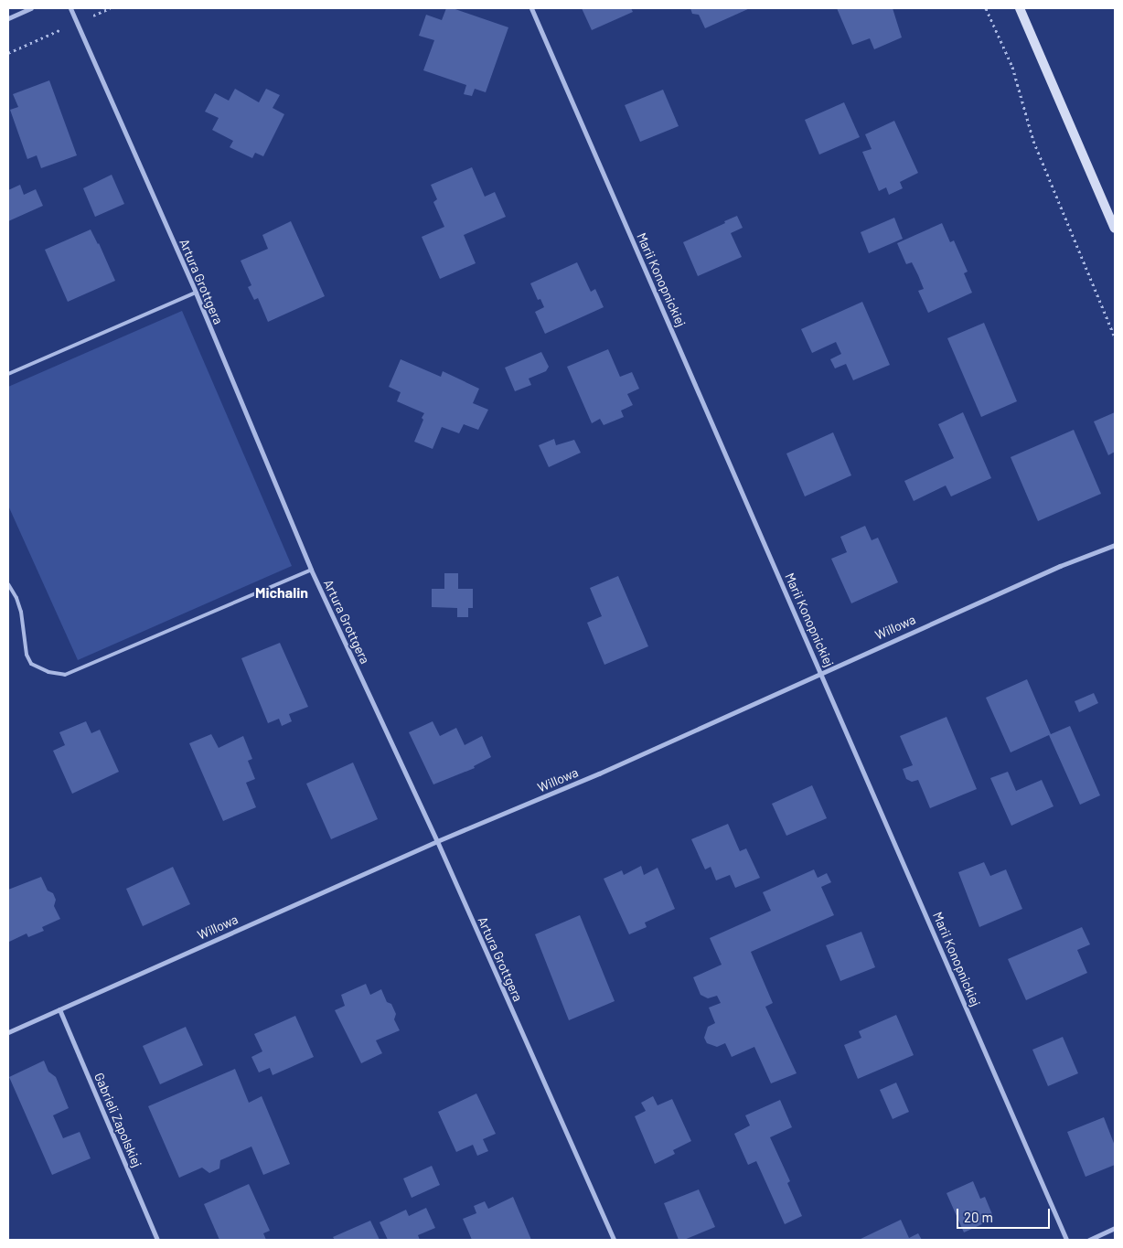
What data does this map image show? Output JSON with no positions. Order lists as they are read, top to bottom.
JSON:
{
  "streets": {
    "street": [
      "Marii Konopnickiej",
      "Artura Grottgera",
      "Willowa",
      "Gabrieli Zapolskiej"
    ]
  },
  "crossings": [
    ["Marii Konopnickiej", "Willowa"],
    ["Artura Grottgera", "Willowa"],
    ["Willowa", "Gabrieli Zapolskiej"]
  ],
  "districts": ["Michalin"],
  "scale_bar": "20 m"
}
